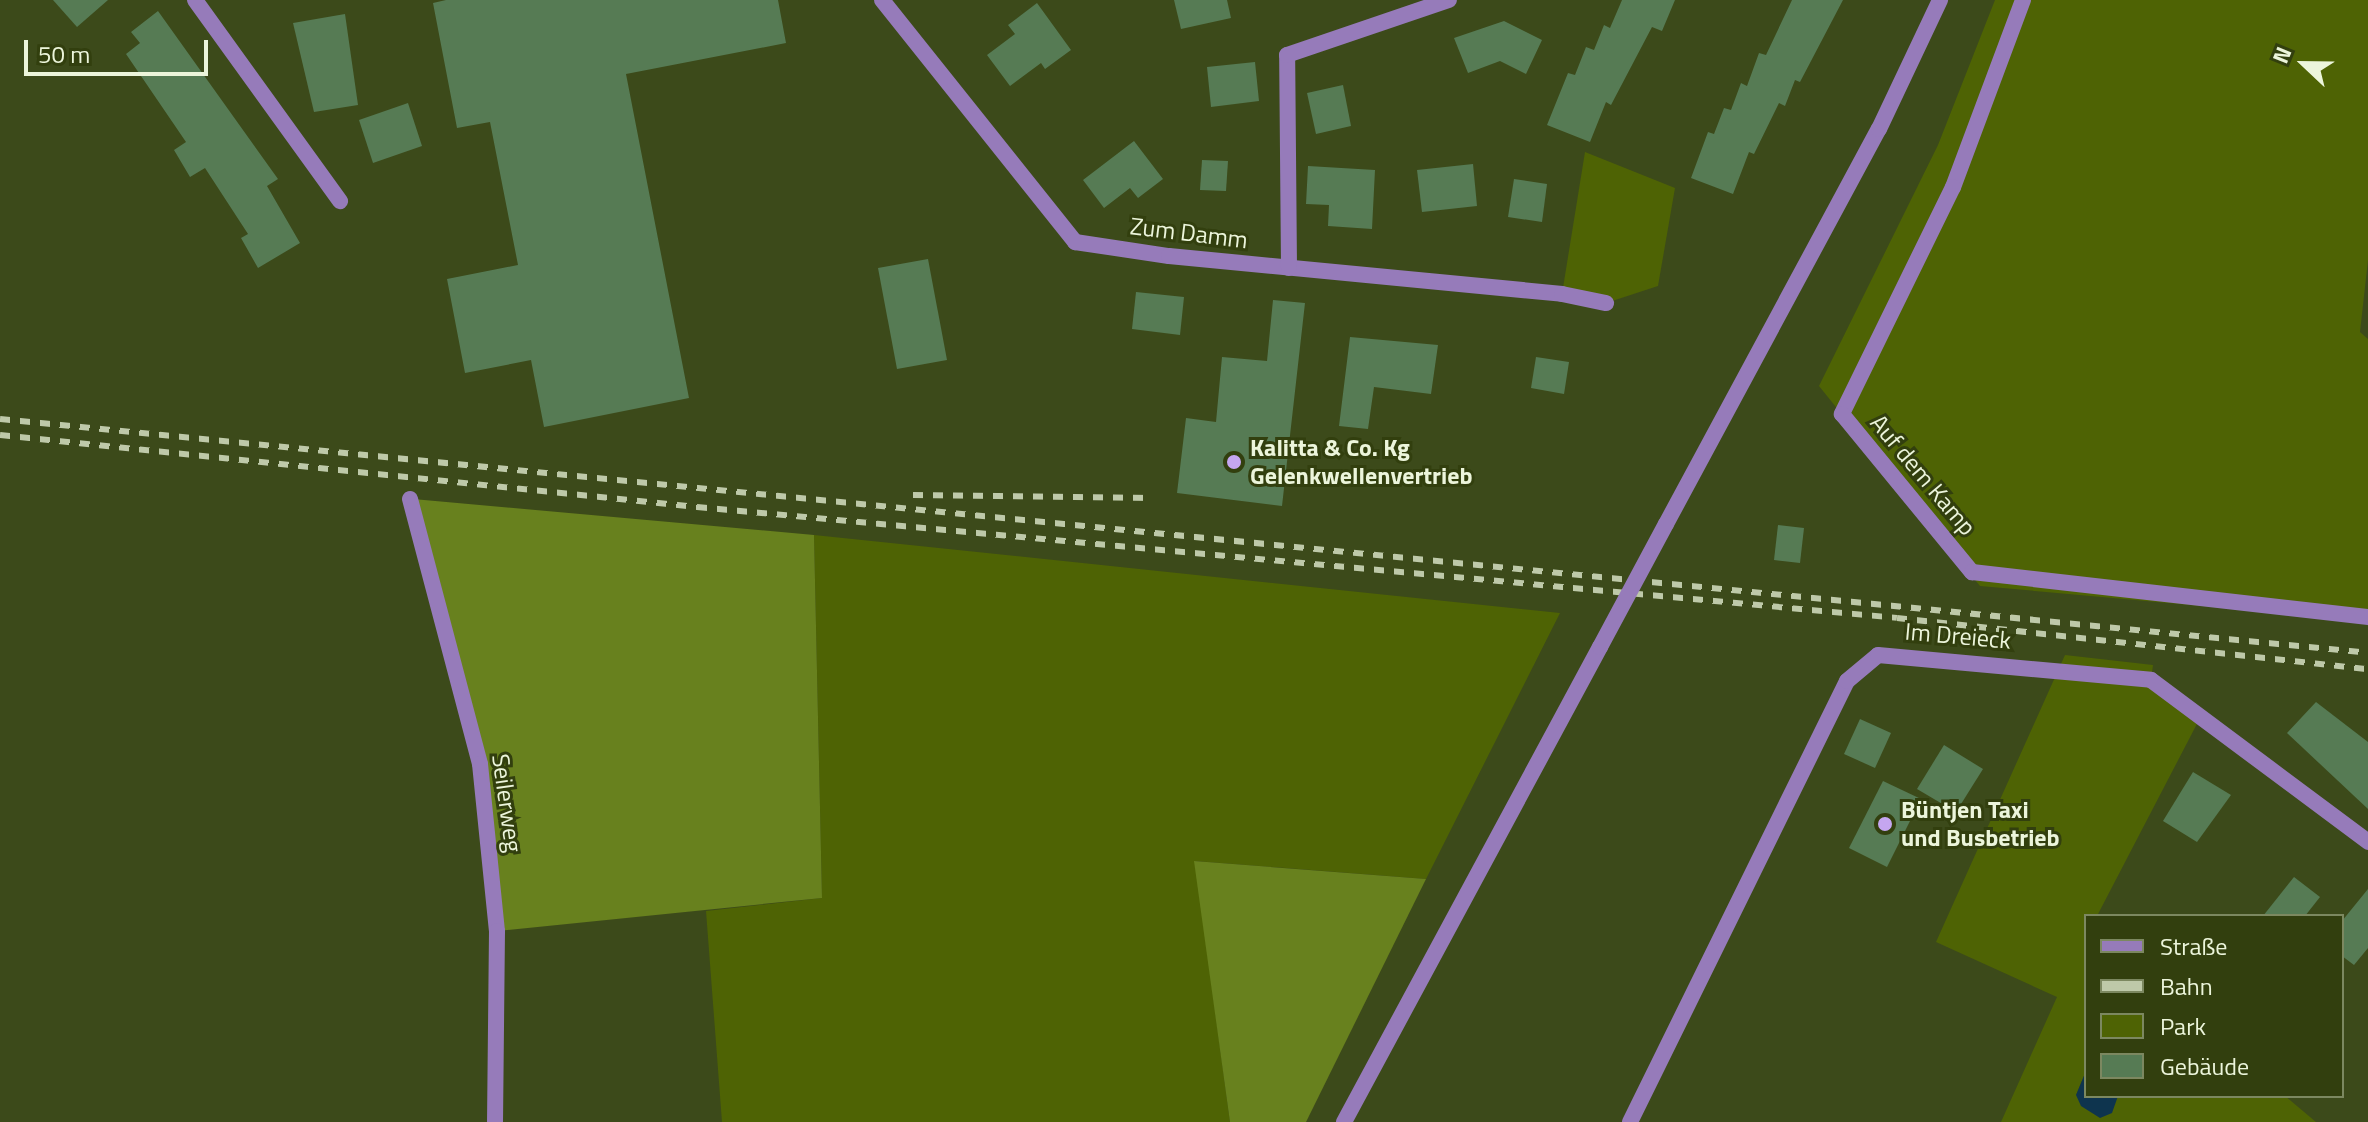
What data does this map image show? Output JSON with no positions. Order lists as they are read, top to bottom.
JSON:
{
  "streets": {
    "street": [
      "Zum Damm",
      "Auf dem Kamp",
      "Im Dreieck",
      "Seilerweg"
    ]
  },
  "places": ["Kalitta & Co. Kg Gelenkwellenvertrieb", "Büntjen Taxi und Busbetrieb"],
  "legend": [
    "Straße",
    "Bahn",
    "Park",
    "Gebäude"
  ],
  "scale_bar": "50 m",
  "north": "left"
}
